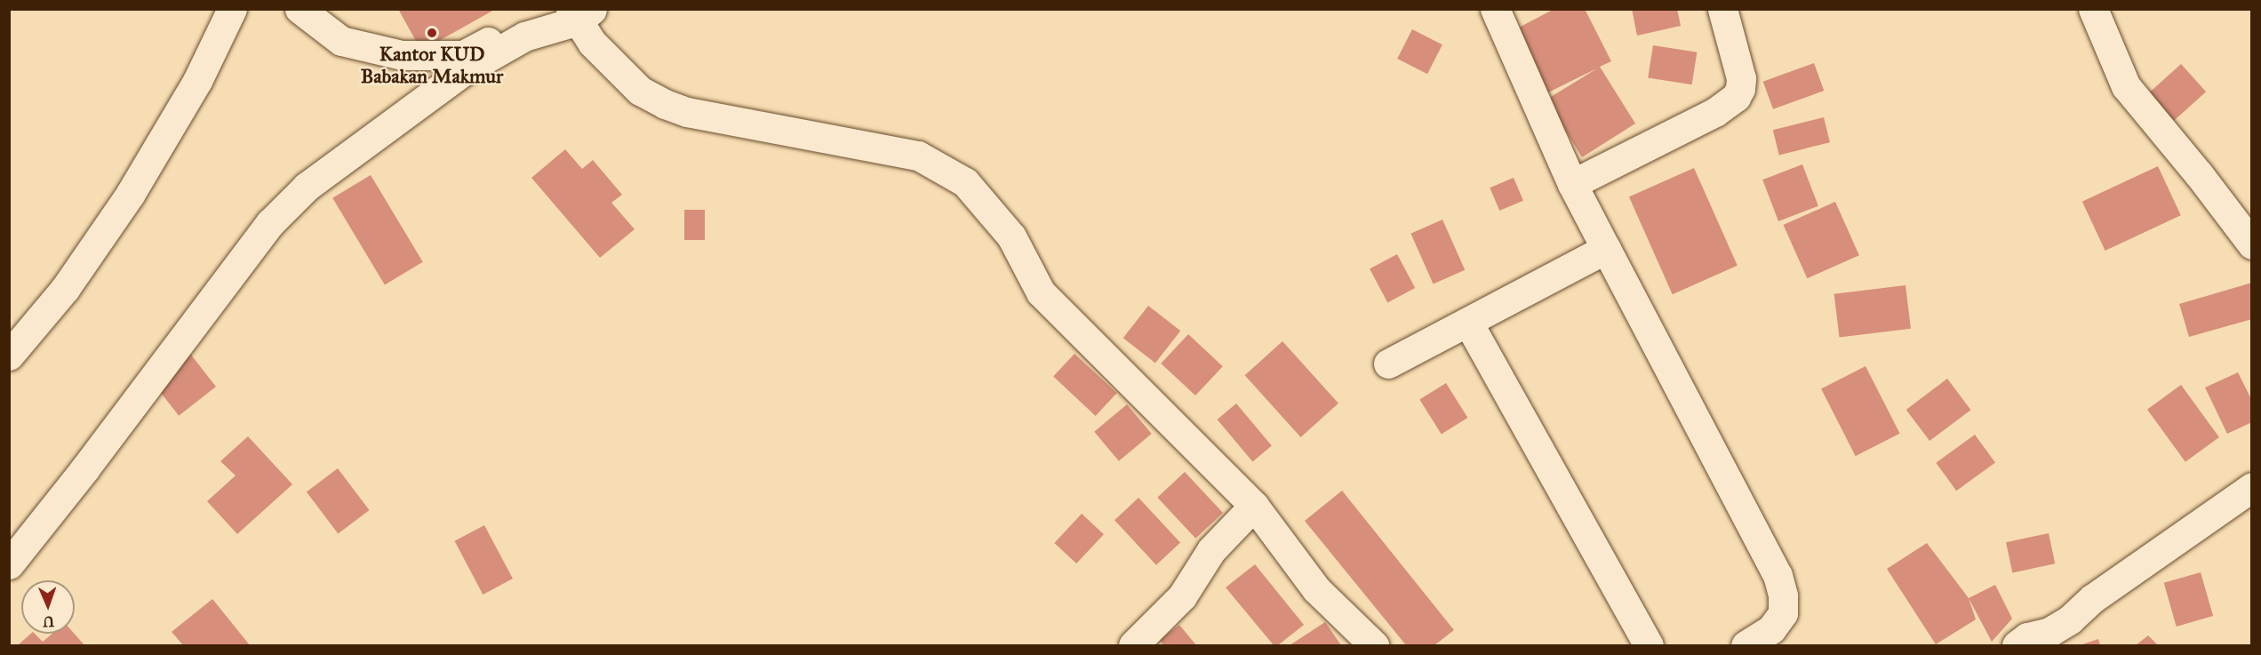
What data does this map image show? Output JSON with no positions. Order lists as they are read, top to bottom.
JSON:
{
  "places": ["Kantor KUD Babakan Makmur"],
  "north": "bottom"
}
